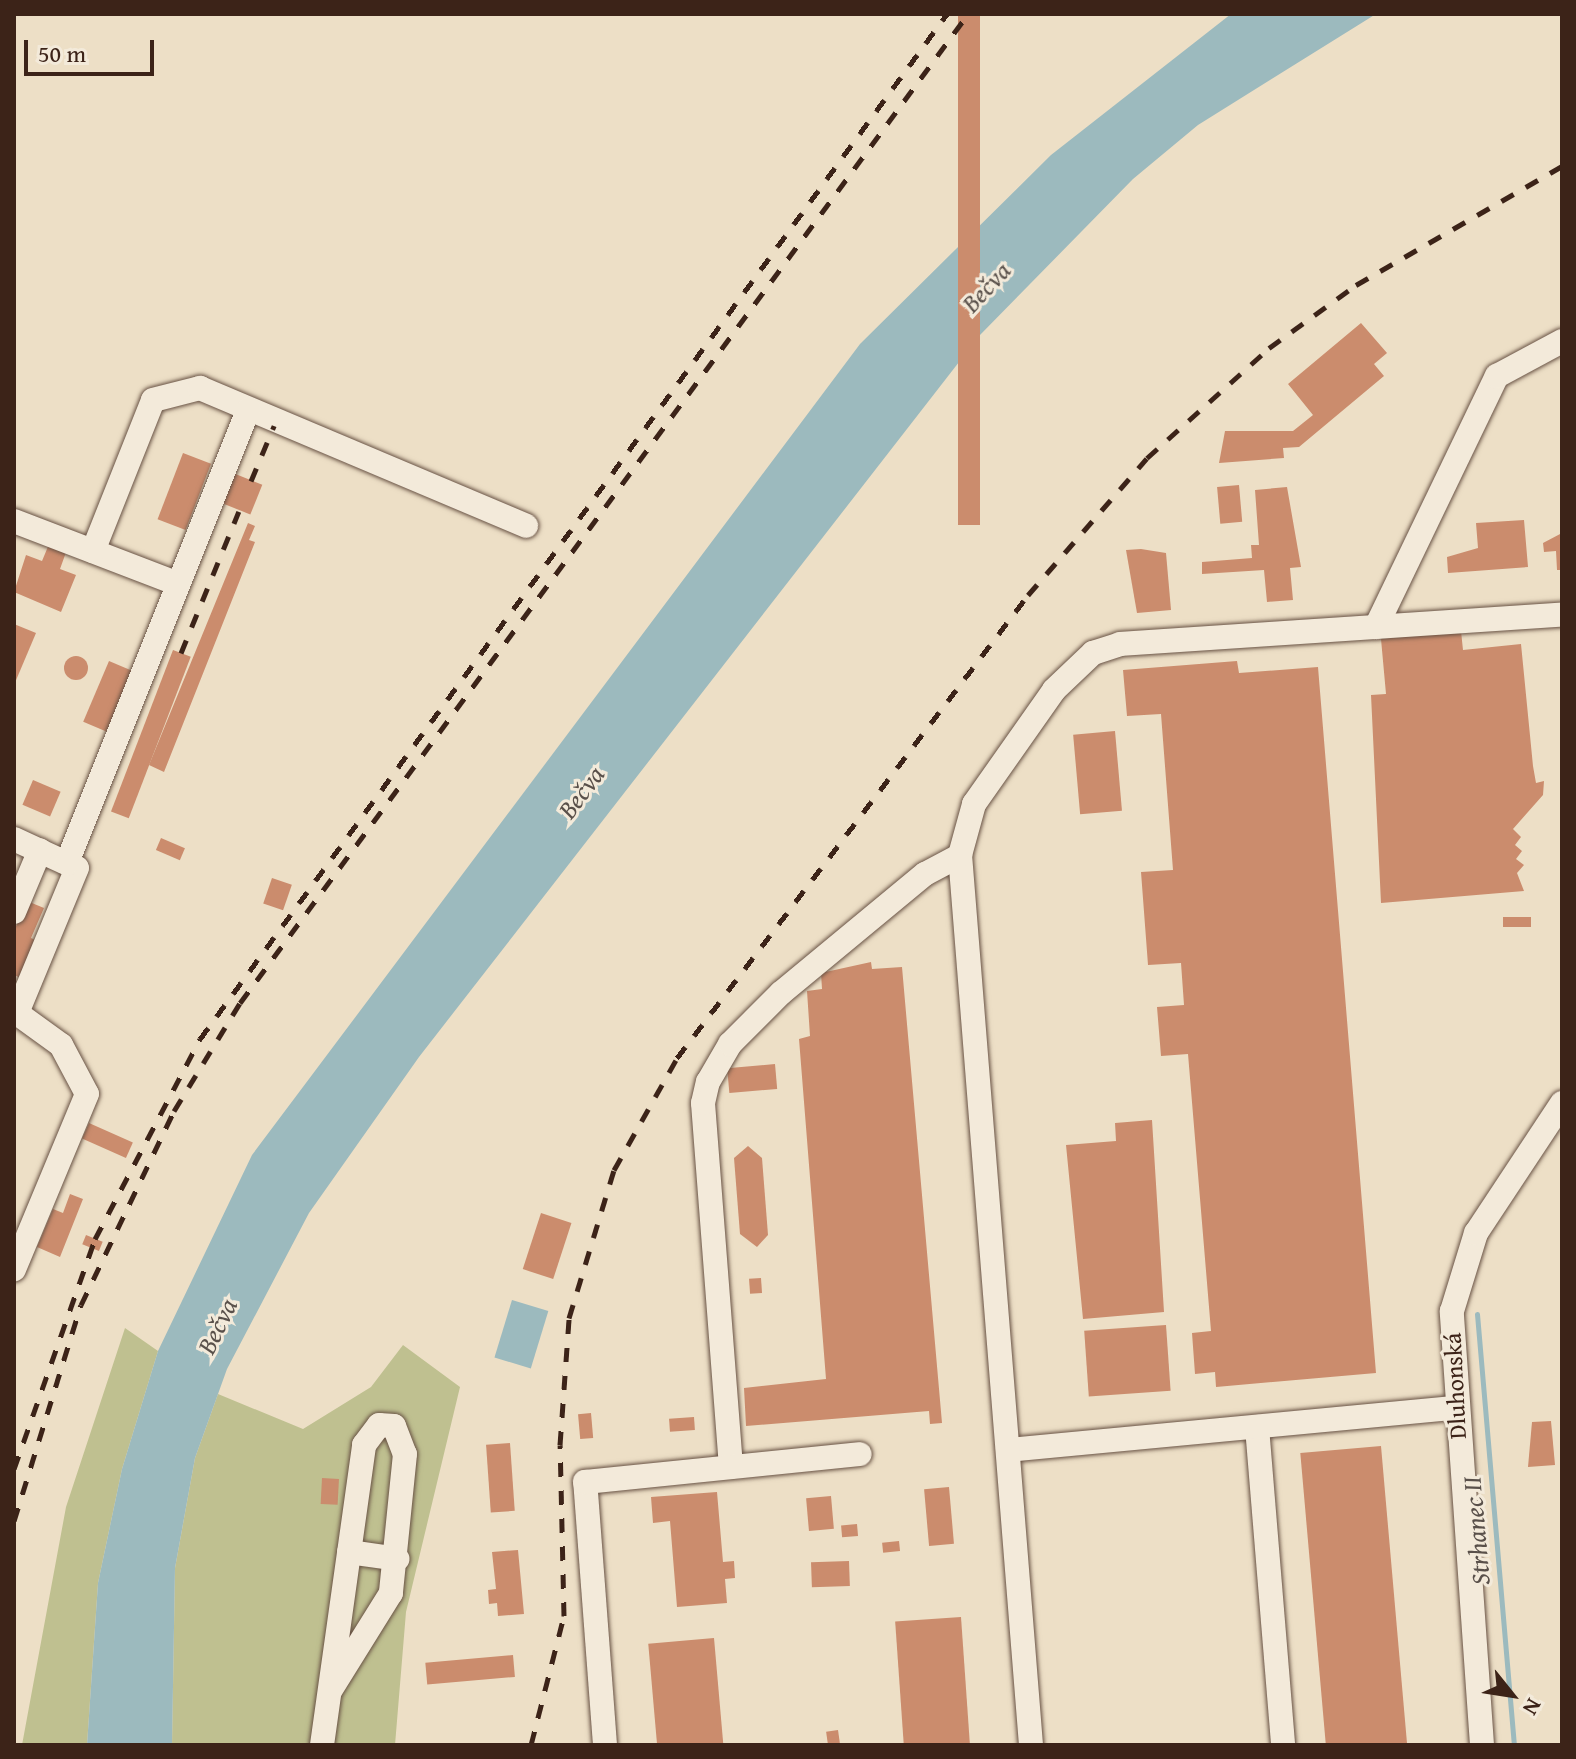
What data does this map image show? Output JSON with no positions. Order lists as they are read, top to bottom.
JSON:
{
  "streets": {
    "street": ["Dluhonská"]
  },
  "water": ["Bečva", "Strhanec II"],
  "scale_bar": "50 m",
  "north": "bottom right"
}
